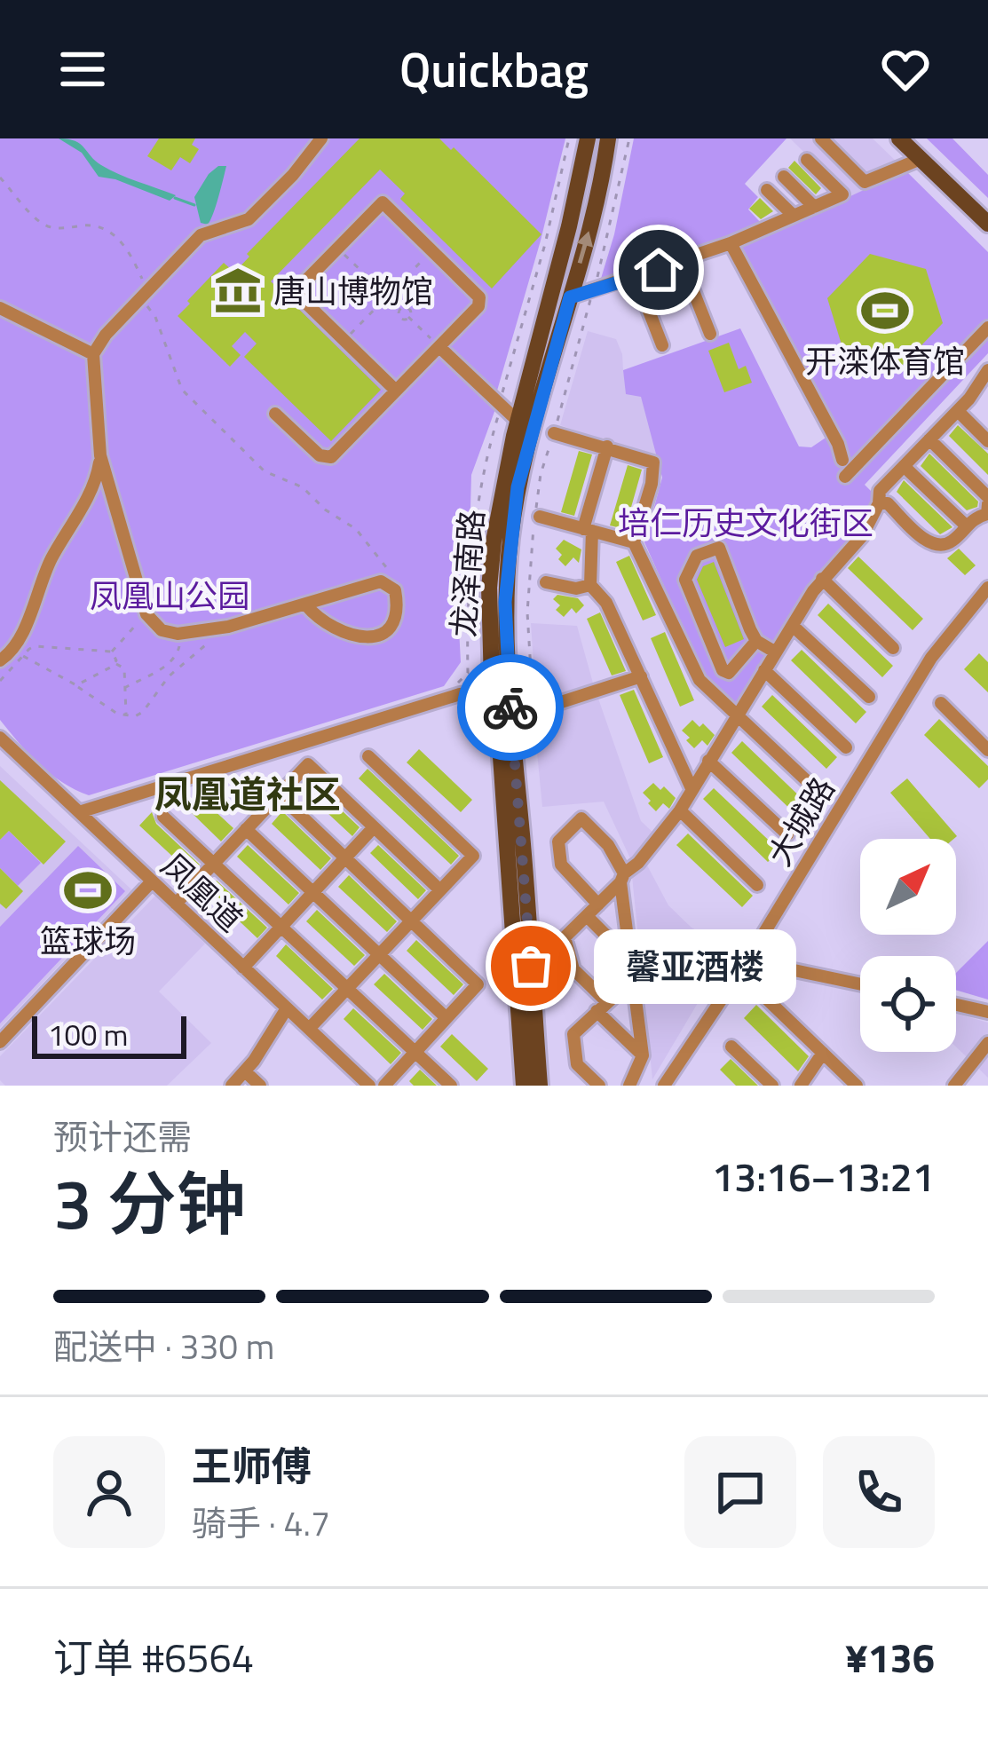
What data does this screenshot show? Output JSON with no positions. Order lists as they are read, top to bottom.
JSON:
{
  "streets": {
    "main road": ["龙泽南路"],
    "street": ["大城路", "凤凰道"]
  },
  "districts": ["凤凰道社区"],
  "parks": ["培仁历史文化街区", "凤凰山公园"],
  "places": {
    "museum": ["唐山博物馆"],
    "sports": ["开滦体育馆", "篮球场"],
    "other": ["馨亚酒楼"]
  },
  "scale_bar": "100 m",
  "north": "top right",
  "page": {
    "header": "Quickbag",
    "bubble": "馨亚酒楼",
    "scale": "100 m",
    "heading": ["3 分钟", "预计还需", "13:16–13:21"],
    "panel": [
      "王师傅",
      "骑手 · 4.7",
      "订单 #6564",
      "¥136"
    ],
    "bar": "配送中 · 330 m"
  }
}
